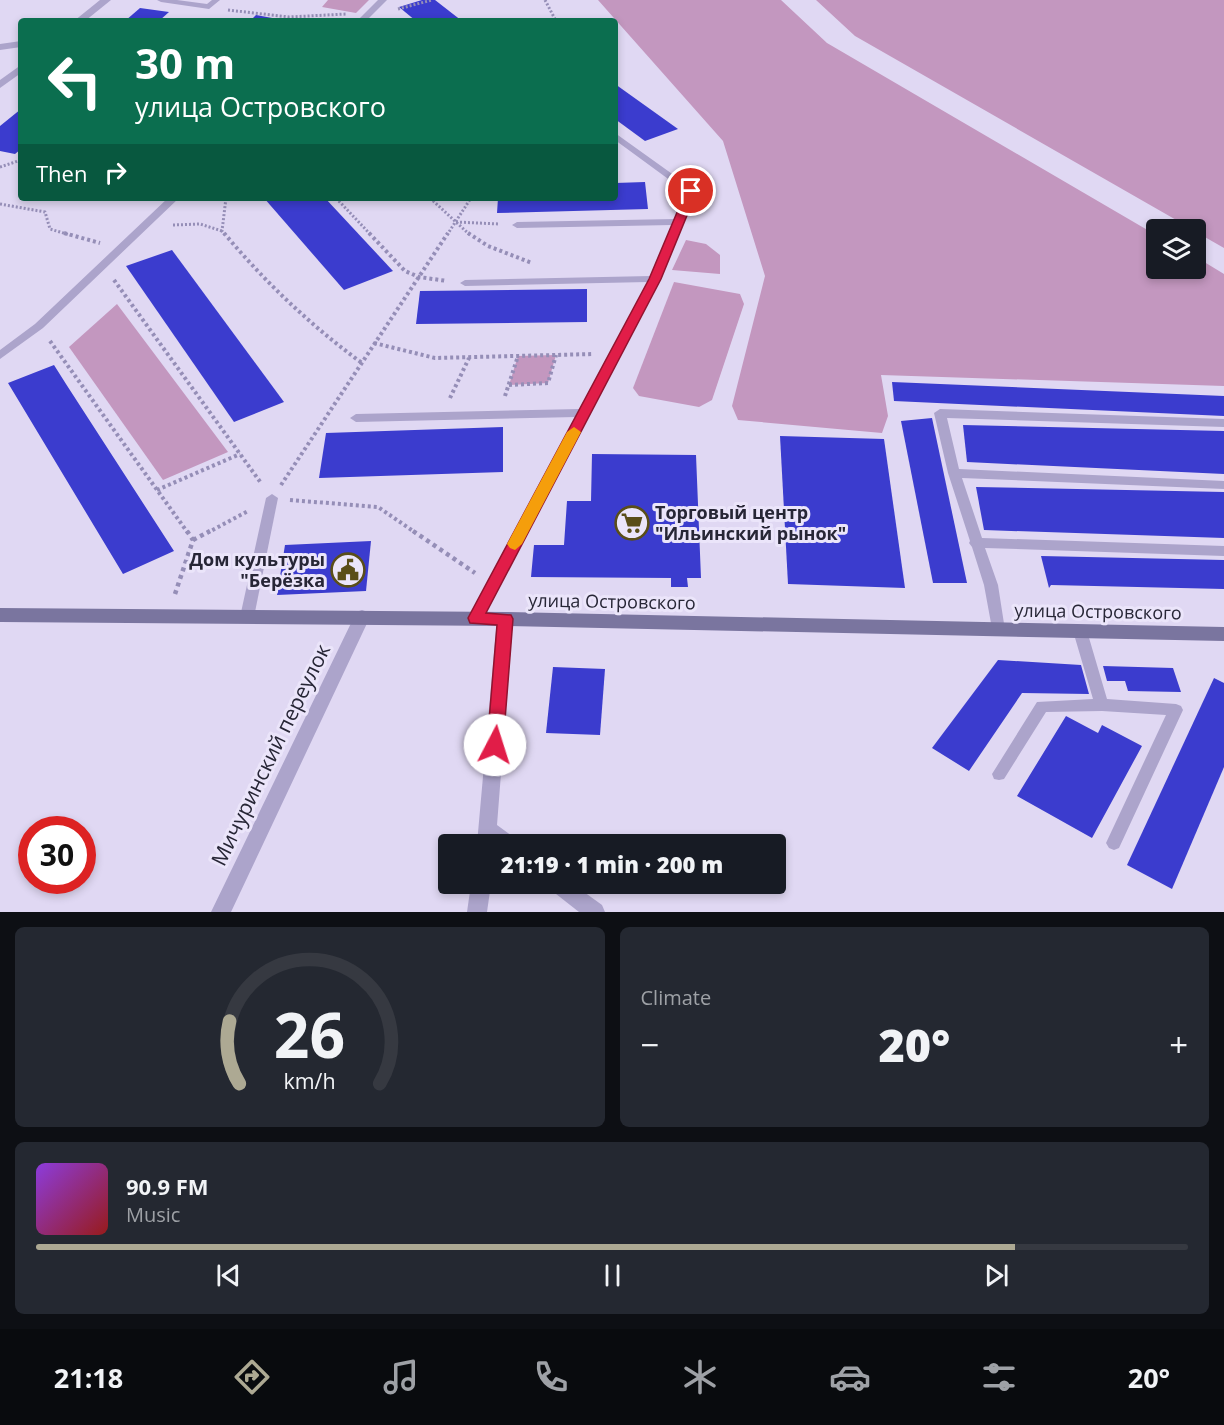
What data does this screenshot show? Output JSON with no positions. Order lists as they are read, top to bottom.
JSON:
{
  "streets": {
    "main road": ["улица Островского"],
    "street": ["Мичуринский переулок"]
  },
  "crossings": [
    ["улица Островского", "Мичуринский переулок"]
  ],
  "places": {
    "supermarket": ["Торговый центр \"Ильинский рынок\""],
    "public building": ["Дом культуры \"Берёзка"]
  },
  "page": {
    "turn": ["30 m", "улица Островского"],
    "then": "Then",
    "limit": "30",
    "trip": "21:19 · 1 min · 200 m",
    "tile": "Climate",
    "heat": ["−", "20°", "+"],
    "song": ["90.9 FM", "Music"],
    "tabs": ["21:18", "20°"],
    "gauge": ["26", "km/h"]
  }
}
